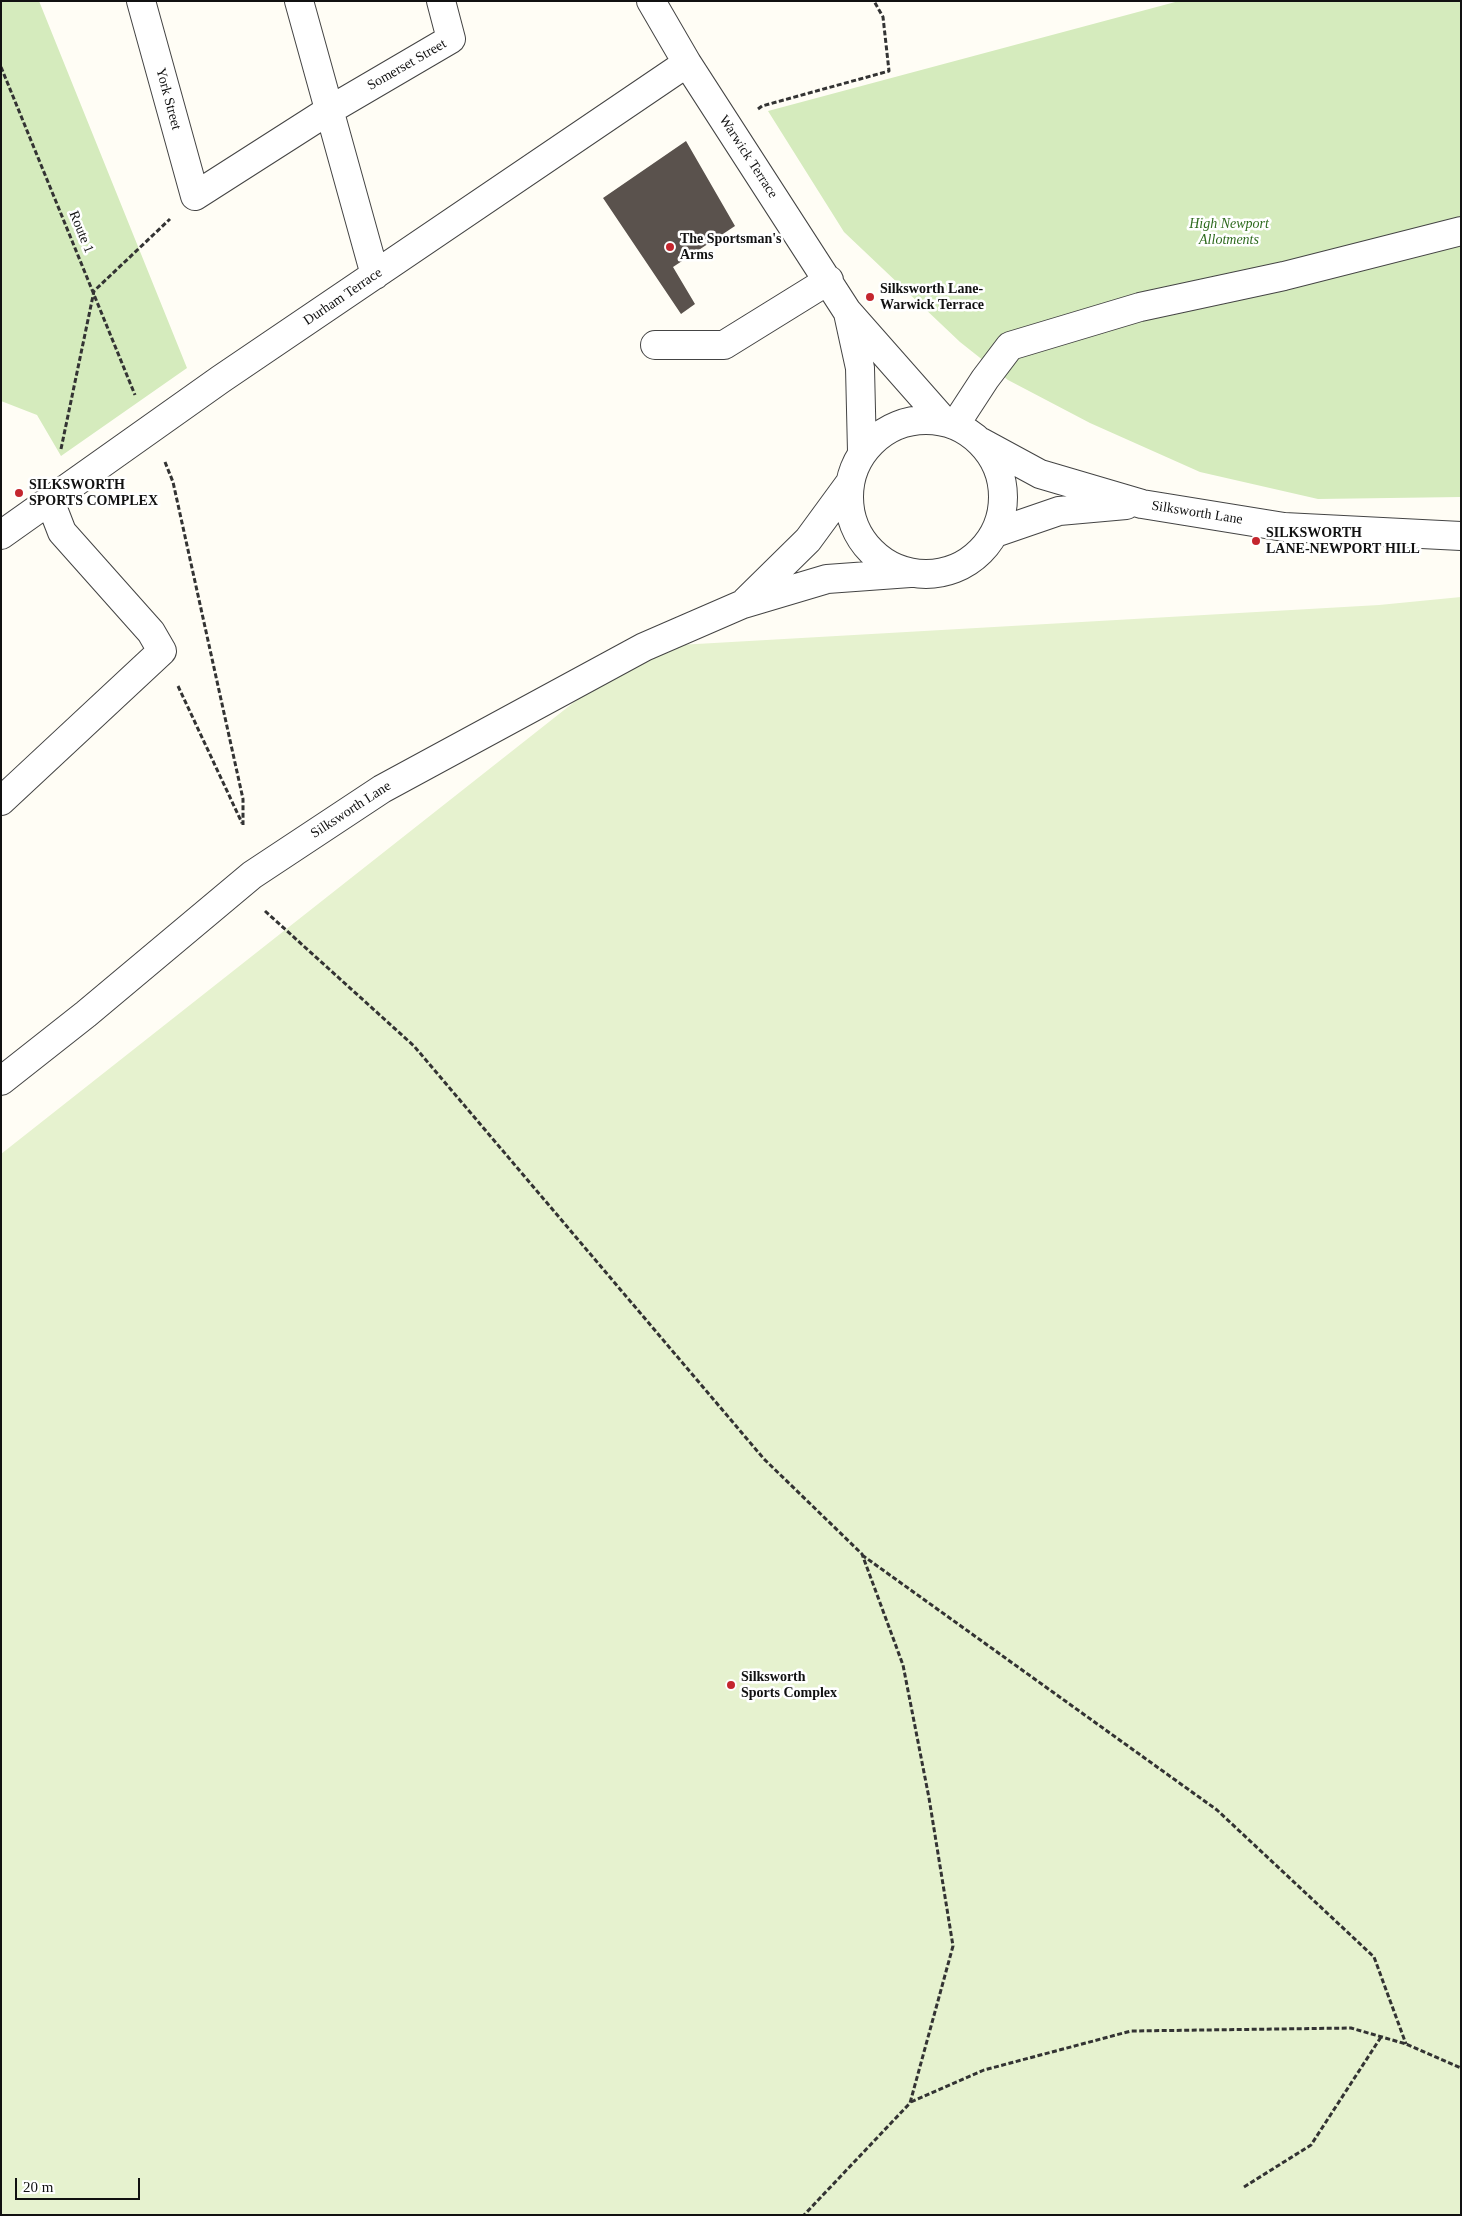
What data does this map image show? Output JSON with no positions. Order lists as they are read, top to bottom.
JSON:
{
  "streets": {
    "street": [
      "Somerset Street",
      "York Street",
      "Warwick Terrace",
      "Durham Terrace",
      "Silksworth Lane"
    ],
    "path": ["Route 1"]
  },
  "crossings": [
    ["Somerset Street", "York Street"],
    ["Warwick Terrace", "Durham Terrace"],
    ["Warwick Terrace", "Silksworth Lane"]
  ],
  "parks": ["High Newport Allotments"],
  "places": [
    "The Sportsman's Arms",
    "Silksworth Lane- Warwick Terrace",
    "SILKSWORTH SPORTS COMPLEX",
    "SILKSWORTH LANE-NEWPORT HILL",
    "Silksworth Sports Complex"
  ],
  "scale_bar": "20 m"
}
